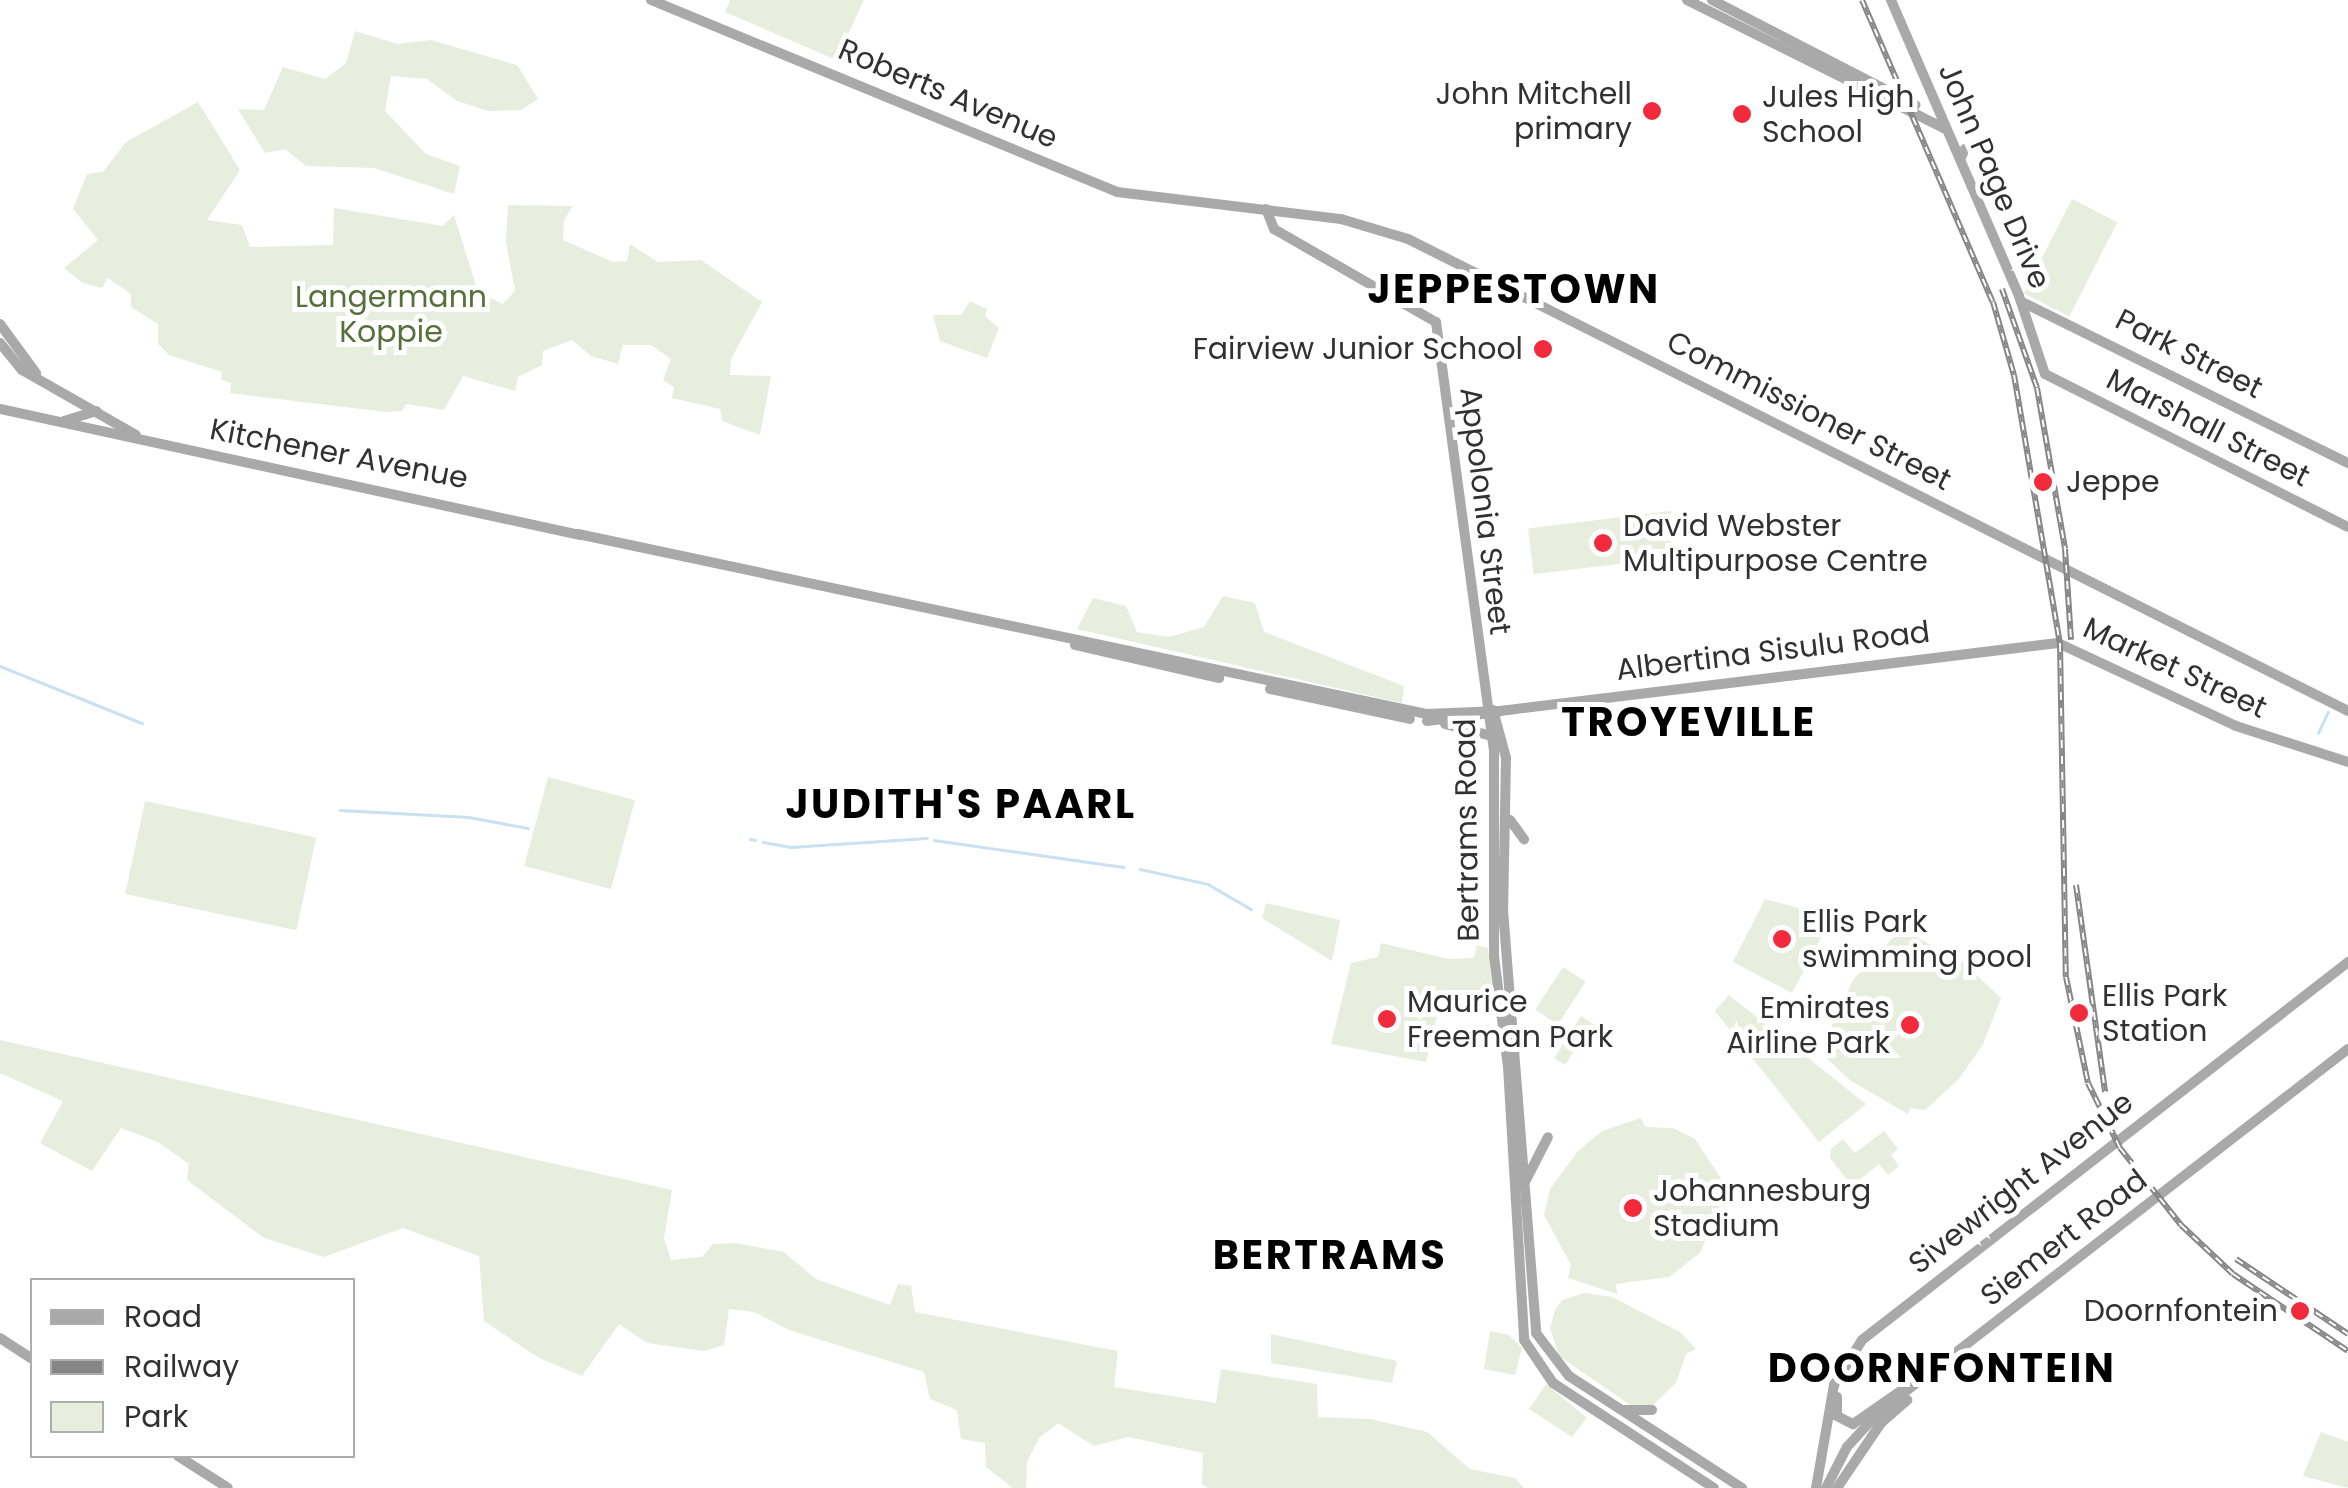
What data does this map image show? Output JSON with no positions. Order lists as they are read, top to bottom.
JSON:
{
  "streets": {
    "main road": [
      "Roberts Avenue",
      "John Page Drive",
      "Park Street",
      "Commissioner Street",
      "Marshall Street",
      "Kitchener Avenue",
      "Appolonia Street",
      "Albertina Sisulu Road",
      "Market Street",
      "Bertrams Road",
      "Sivewright Avenue",
      "Siemert Road"
    ]
  },
  "crossings": [
    ["Roberts Avenue", "Commissioner Street"],
    ["John Page Drive", "Park Street"],
    ["John Page Drive", "Marshall Street"],
    ["Commissioner Street", "Appolonia Street"],
    ["Kitchener Avenue", "Appolonia Street"],
    ["Kitchener Avenue", "Albertina Sisulu Road"],
    ["Kitchener Avenue", "Bertrams Road"],
    ["Appolonia Street", "Albertina Sisulu Road"],
    ["Appolonia Street", "Bertrams Road"],
    ["Albertina Sisulu Road", "Market Street"],
    ["Albertina Sisulu Road", "Bertrams Road"]
  ],
  "districts": [
    "JEPPESTOWN",
    "TROYEVILLE",
    "JUDITH'S PAARL",
    "BERTRAMS",
    "DOORNFONTEIN"
  ],
  "parks": ["Langermann Koppie"],
  "places": [
    "John Mitchell primary",
    "Jules High School",
    "Fairview Junior School",
    "Jeppe",
    "David Webster Multipurpose Centre",
    "Ellis Park swimming pool",
    "Ellis Park Station",
    "Maurice Freeman Park",
    "Emirates Airline Park",
    "Johannesburg Stadium",
    "Doornfontein"
  ],
  "legend": ["Road", "Railway", "Park"]
}
